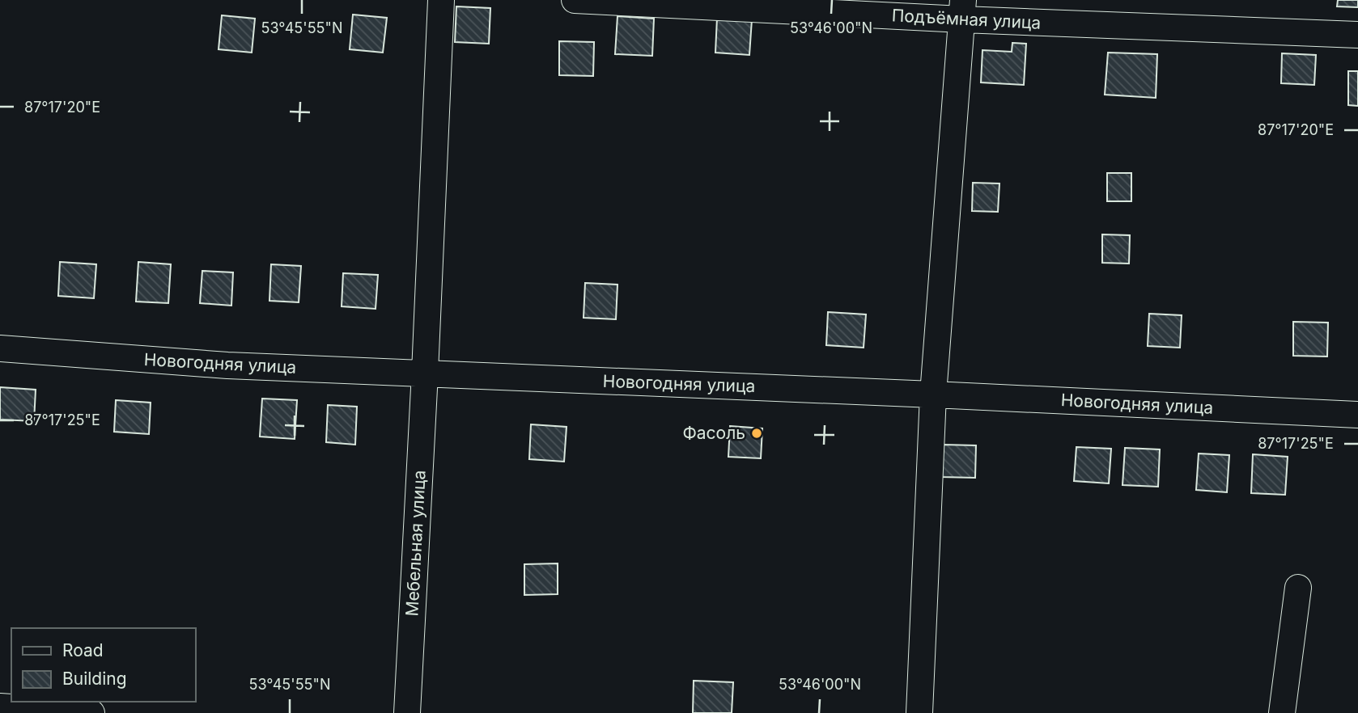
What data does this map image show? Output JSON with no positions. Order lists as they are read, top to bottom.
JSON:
{
  "streets": {
    "street": ["Подъёмная улица", "Новогодняя улица", "Мебельная улица"]
  },
  "crossings": [
    ["Новогодняя улица", "Мебельная улица"]
  ],
  "places": ["Фасоль"],
  "legend": ["Road", "Building"],
  "coordinates": [
    "53°45'55\"N",
    "53°46'00\"N",
    "87°17'20\"E",
    "87°17'25\"E"
  ]
}
